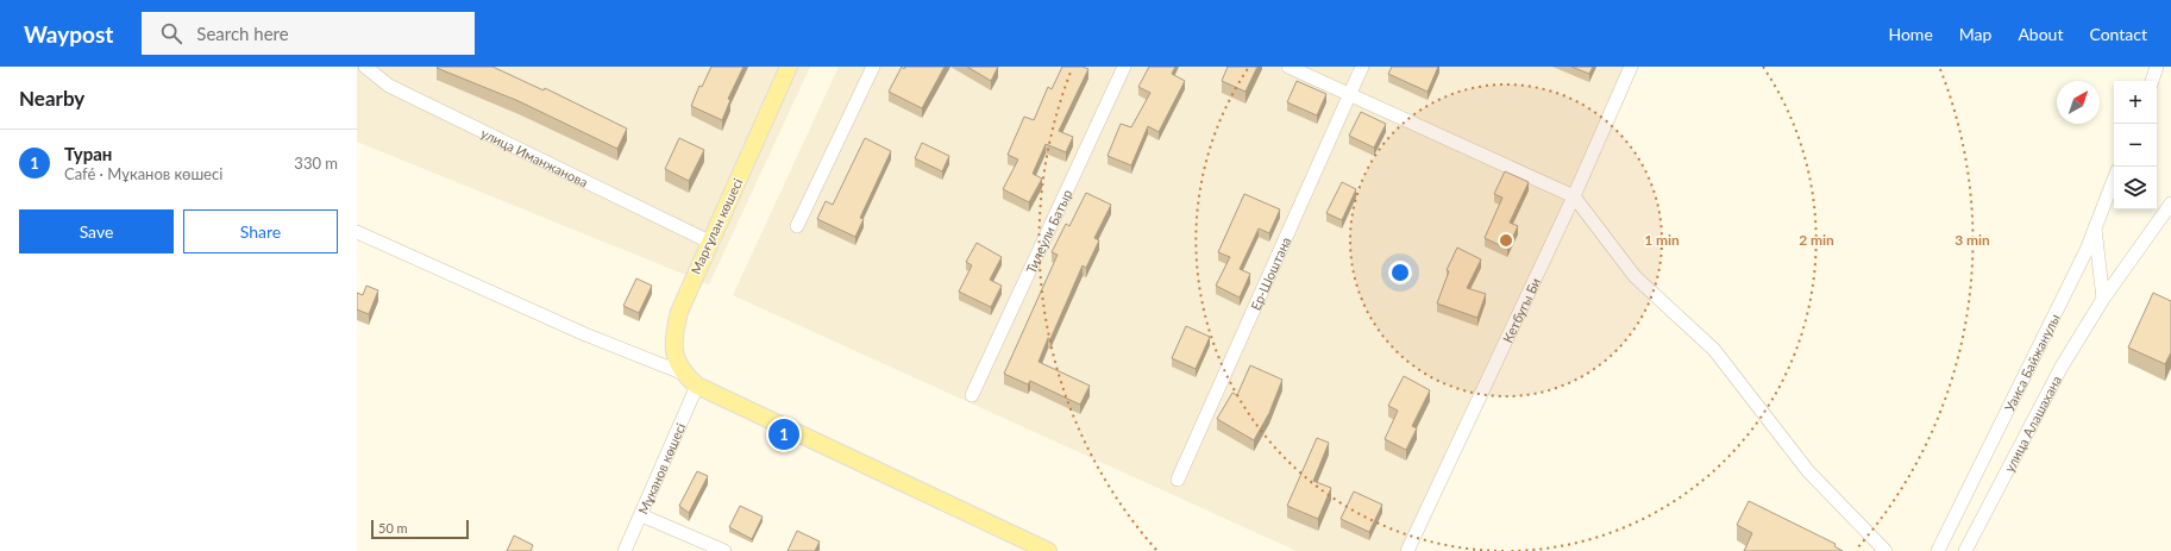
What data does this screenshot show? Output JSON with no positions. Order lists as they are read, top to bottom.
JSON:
{
  "streets": {
    "main road": ["Марғұлан көшесі"],
    "street": [
      "улица Иманжанова",
      "Тилеули Батыр",
      "Ер-Шоштана",
      "Кетбугы Би",
      "Уаиса Байжанулы",
      "улица Алашахана",
      "Мұканов көшесі"
    ]
  },
  "crossings": [
    ["улица Иманжанова", "Марғұлан көшесі"],
    ["Марғұлан көшесі", "Мұканов көшесі"]
  ],
  "scale_bar": "50 m",
  "north": "top right",
  "page": {
    "header": "Waypost",
    "search": "Search here",
    "nav": [
      "Home",
      "Map",
      "About",
      "Contact"
    ],
    "heading": "Nearby",
    "map_buttons": ["+", "−"],
    "list": [
      {
        "mark": "1",
        "name": "Туран",
        "note": "Café · Мұканов көшесі",
        "value": "330 m"
      }
    ],
    "buttons": ["Save", "Share"],
    "pins": "1",
    "scale": "50 m"
  },
  "rings": ["1 min", "2 min", "3 min"]
}
